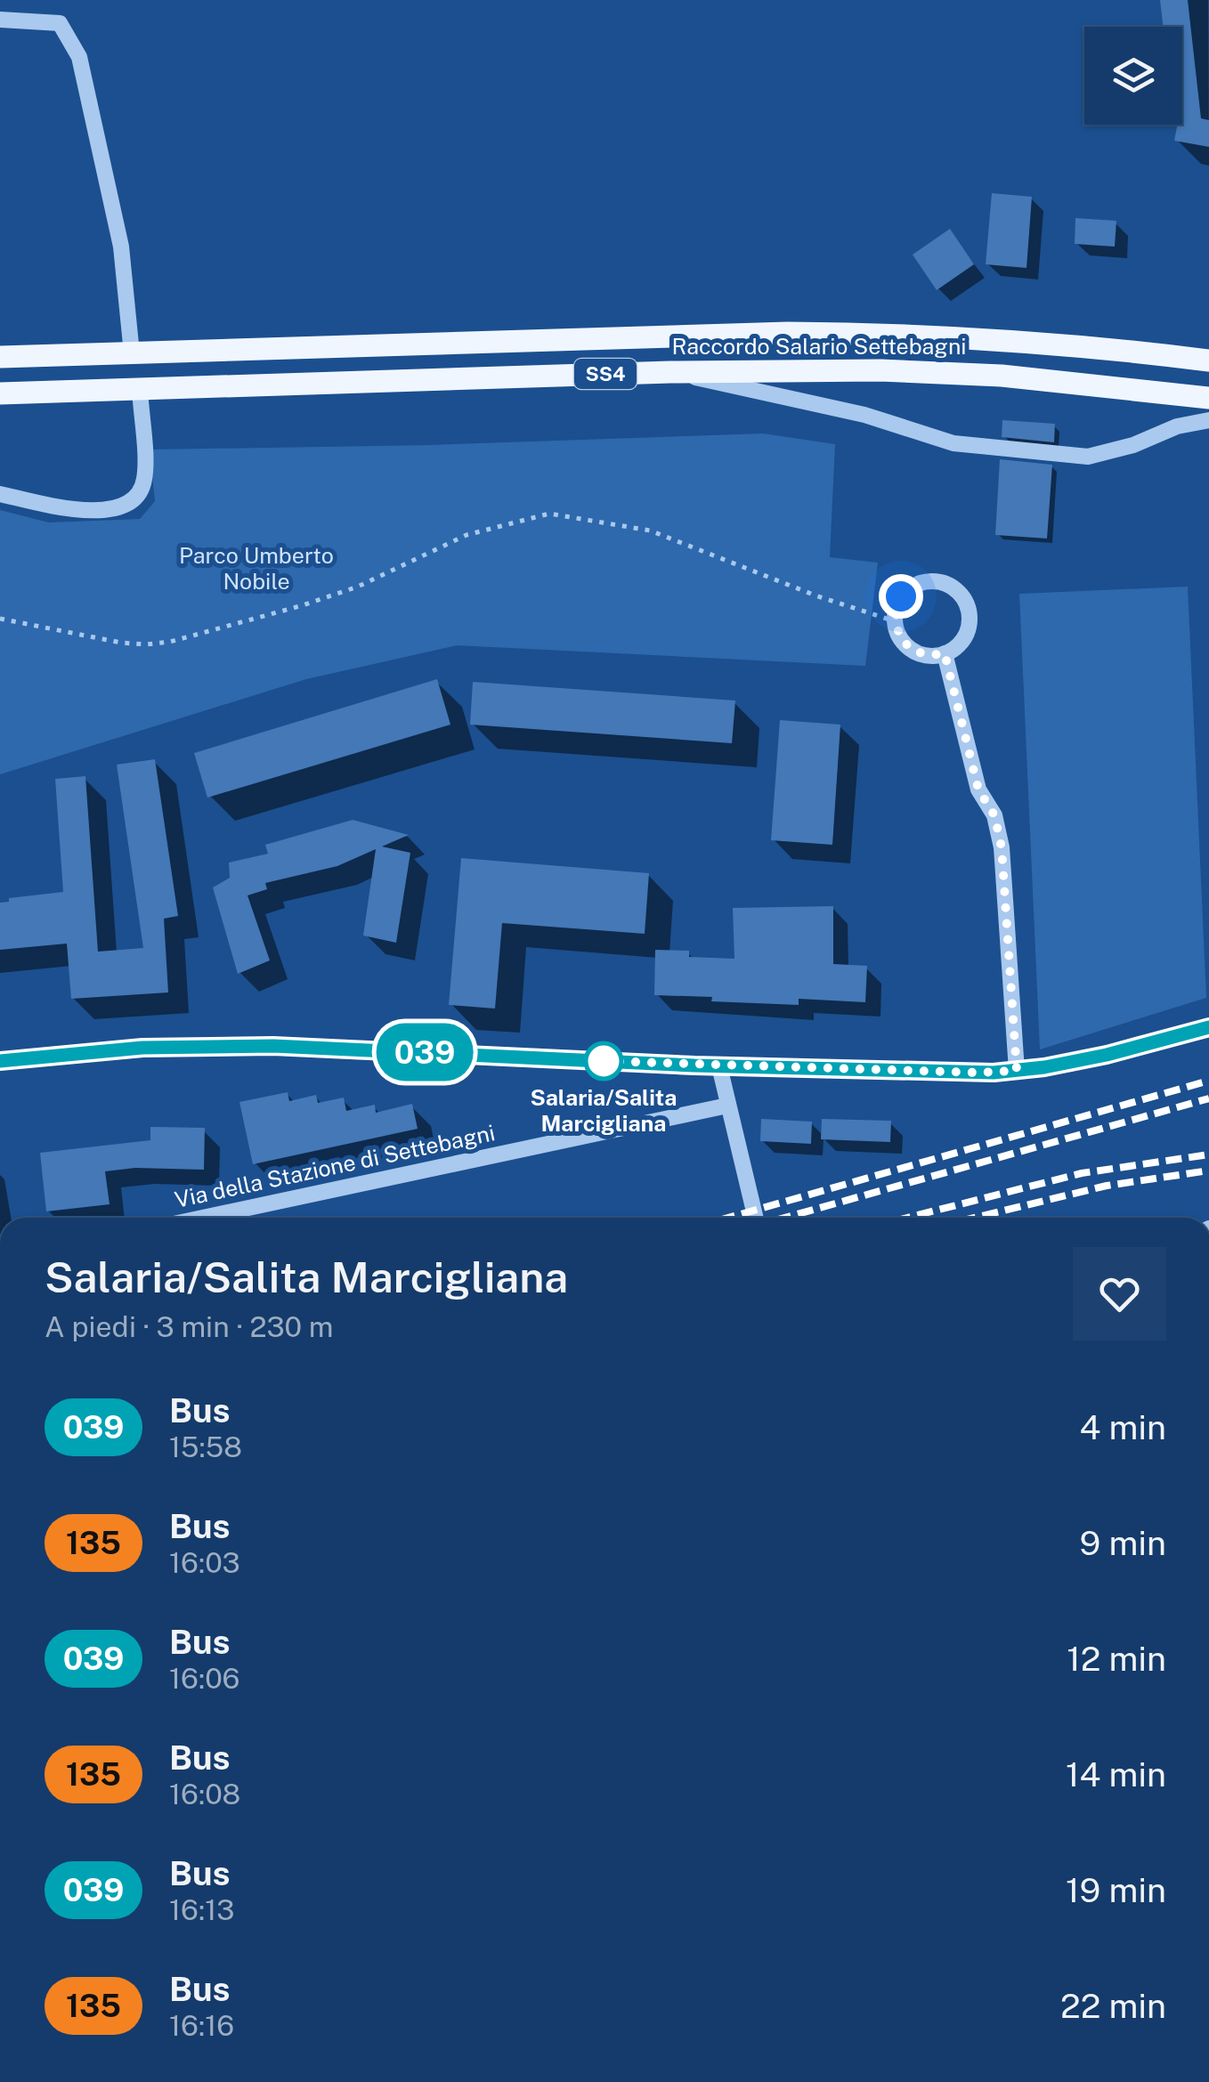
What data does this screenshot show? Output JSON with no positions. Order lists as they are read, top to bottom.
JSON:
{
  "streets": {
    "main road": ["Raccordo Salario Settebagni", "SS4"],
    "street": ["Via della Stazione di Settebagni"]
  },
  "parks": ["Parco Umberto Nobile"],
  "places": ["Salaria/Salita Marcigliana"],
  "lines": ["bus line 039"],
  "page": {
    "on_map": "039",
    "heading": ["Salaria/Salita Marcigliana", "A piedi · 3 min · 230 m"],
    "list": [
      {
        "mark": "039",
        "name": "Bus",
        "note": "15:58",
        "value": "4 min"
      },
      {
        "mark": "135",
        "name": "Bus",
        "note": "16:03",
        "value": "9 min"
      },
      {
        "mark": "039",
        "name": "Bus",
        "note": "16:06",
        "value": "12 min"
      },
      {
        "mark": "135",
        "name": "Bus",
        "note": "16:08",
        "value": "14 min"
      },
      {
        "mark": "039",
        "name": "Bus",
        "note": "16:13",
        "value": "19 min"
      },
      {
        "mark": "135",
        "name": "Bus",
        "note": "16:16",
        "value": "22 min"
      }
    ]
  }
}
